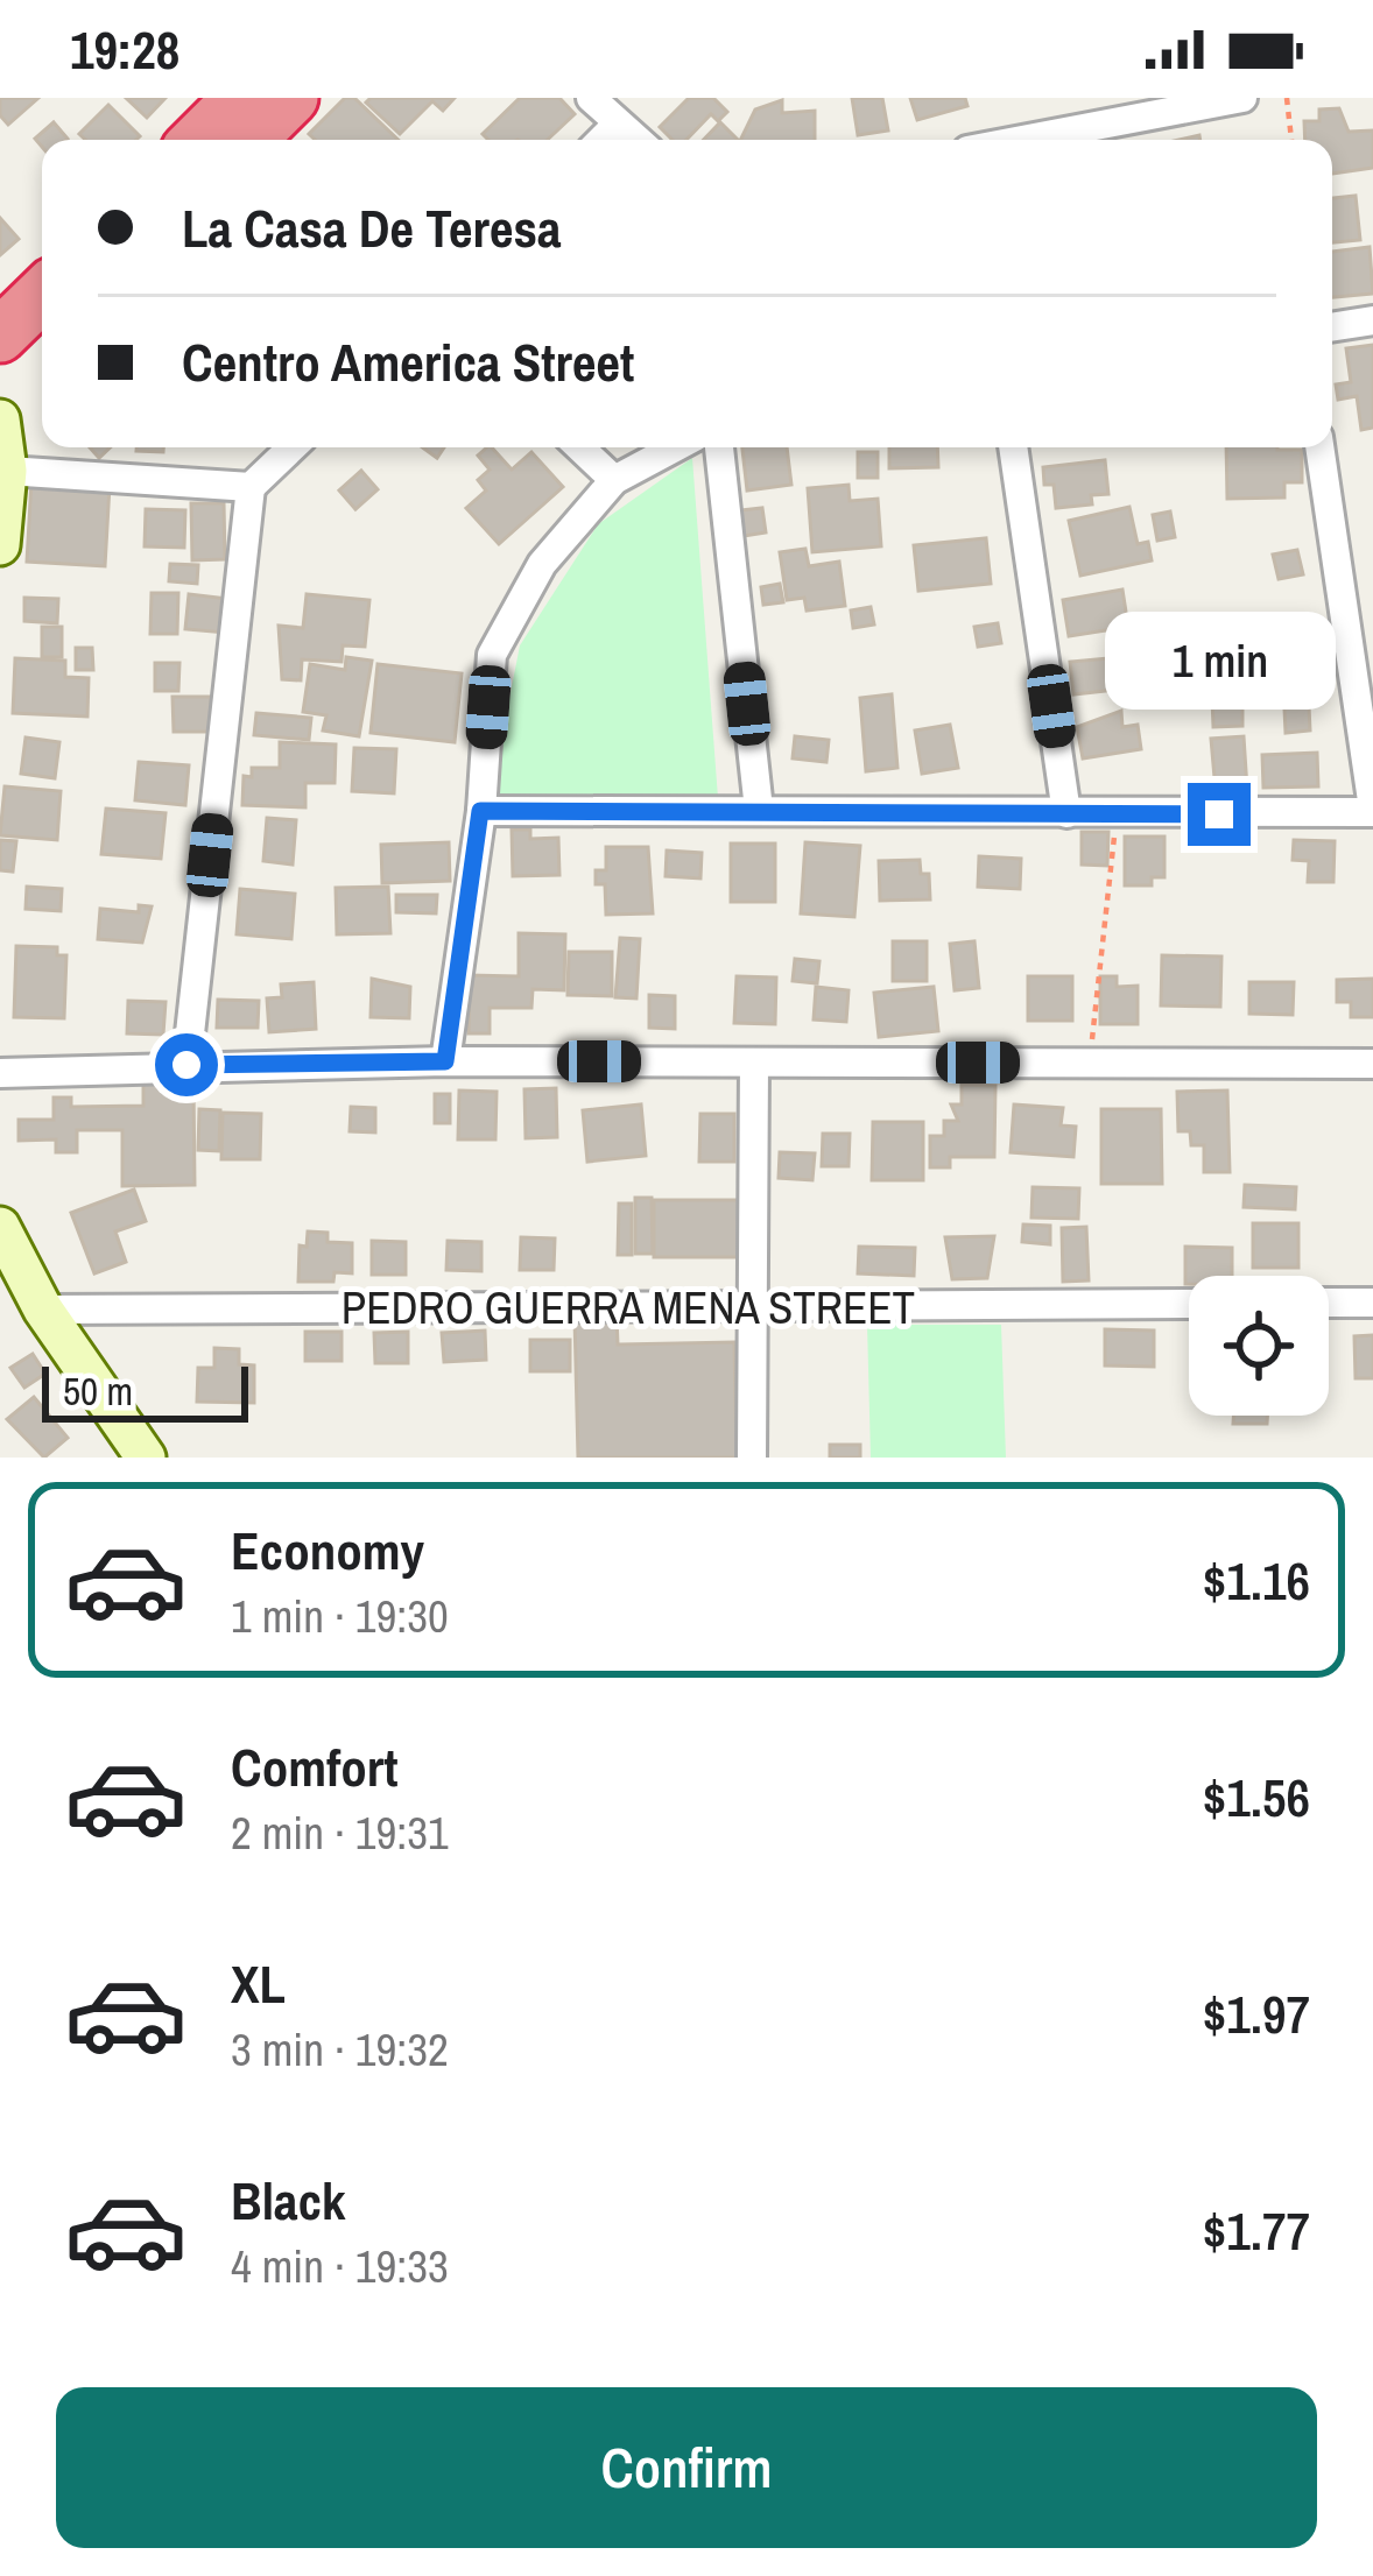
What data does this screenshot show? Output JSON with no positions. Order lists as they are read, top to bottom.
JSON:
{
  "streets": {
    "street": ["PEDRO GUERRA MENA STREET"]
  },
  "scale_bar": "50 m",
  "page": {
    "status": "19:28",
    "banner": ["La Casa De Teresa", "Centro America Street"],
    "bubble": "1 min",
    "scale": "50 m",
    "list": [
      {
        "name": "Economy",
        "note": "1 min · 19:30",
        "value": "$1.16"
      },
      {
        "name": "Comfort",
        "note": "2 min · 19:31",
        "value": "$1.56"
      },
      {
        "name": "XL",
        "note": "3 min · 19:32",
        "value": "$1.97"
      },
      {
        "name": "Black",
        "note": "4 min · 19:33",
        "value": "$1.77"
      }
    ],
    "buttons": "Confirm"
  }
}
